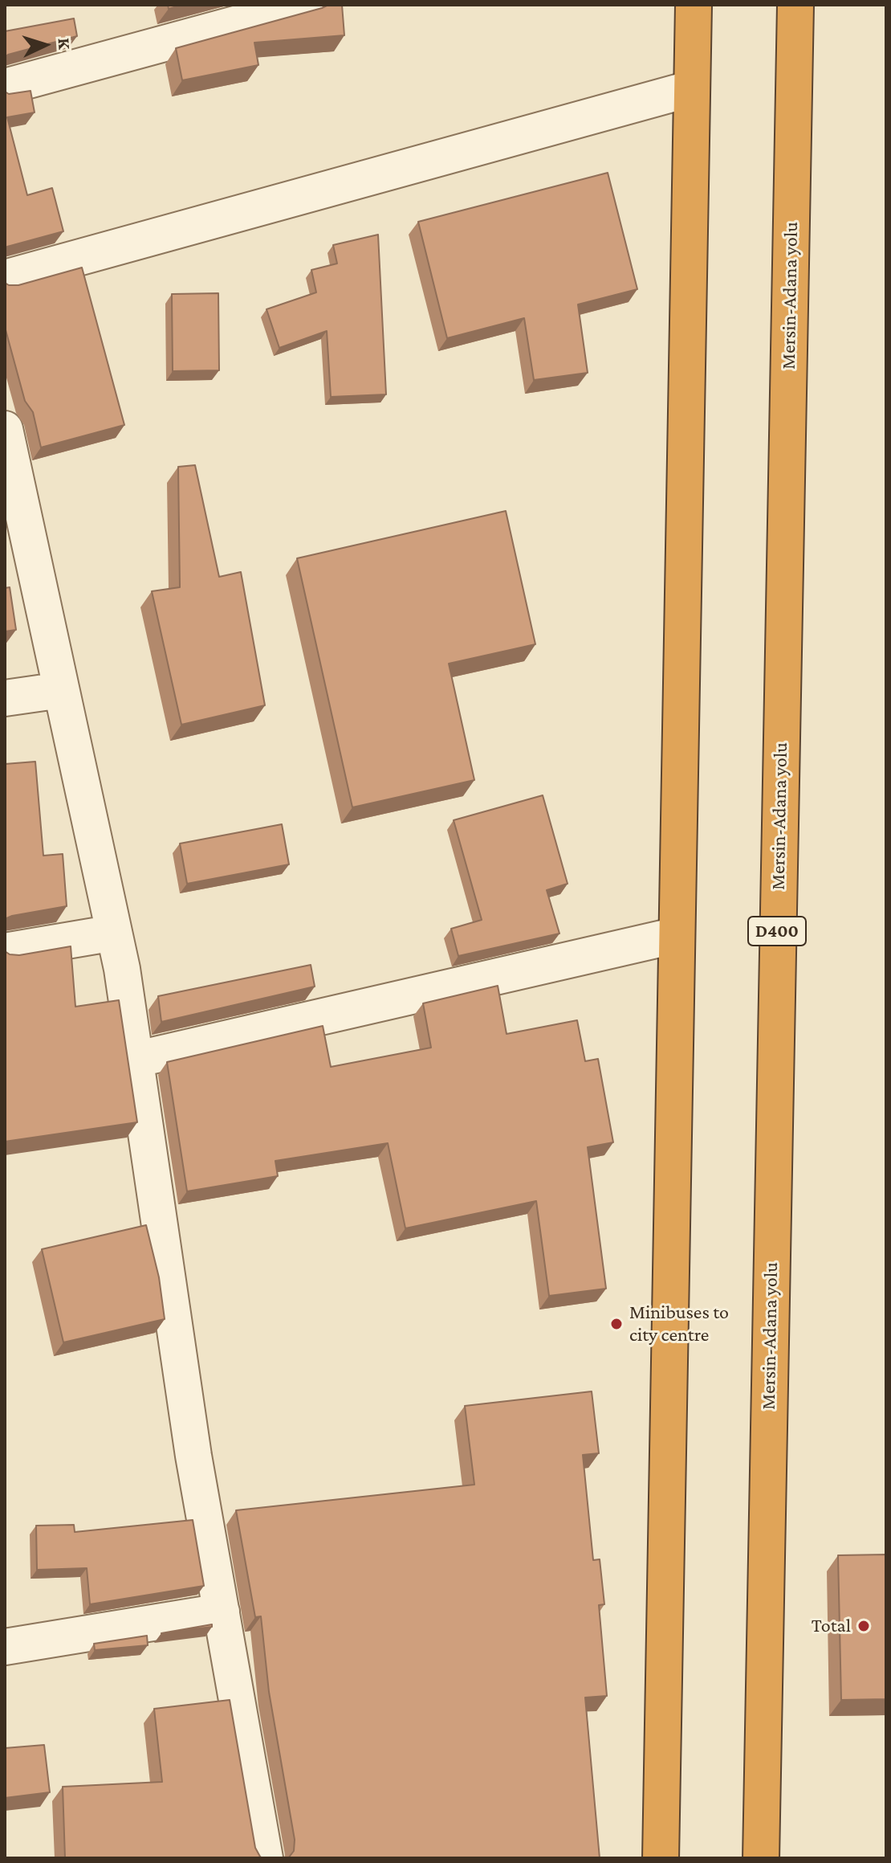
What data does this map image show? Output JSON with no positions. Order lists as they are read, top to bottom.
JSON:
{
  "streets": {
    "highway": ["Mersin-Adana yolu", "D400"]
  },
  "places": ["Minibuses to city centre", "Total"],
  "north": "right"
}
